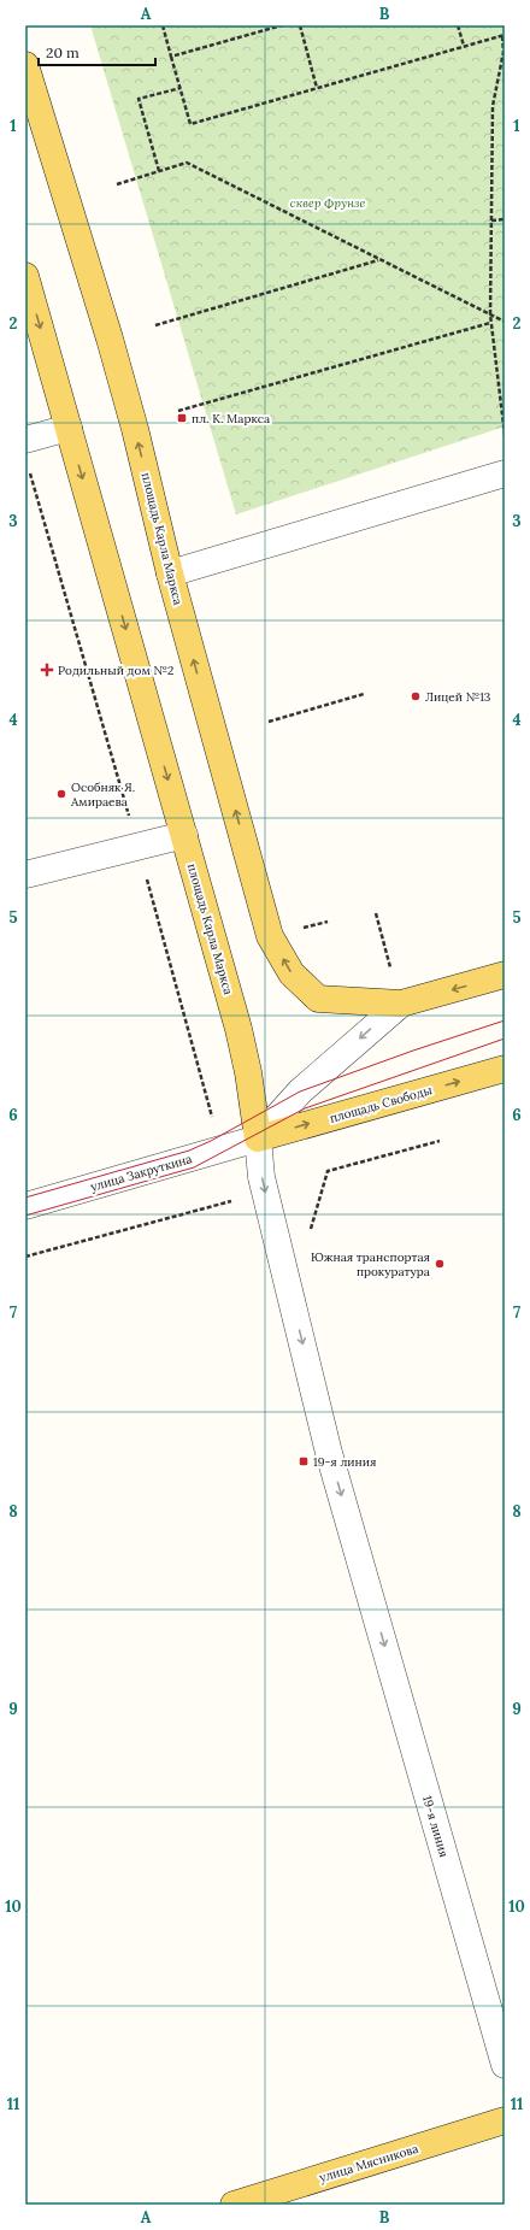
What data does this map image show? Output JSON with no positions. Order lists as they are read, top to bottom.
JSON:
{
  "streets": {
    "main road": ["площадь Карла Маркса", "площадь Свободы", "улица Мясникова"],
    "street": ["улица Закруткина", "19-я линия"]
  },
  "crossings": [
    ["площадь Карла Маркса", "площадь Свободы"],
    ["площадь Карла Маркса", "улица Закруткина"],
    ["площадь Карла Маркса", "19-я линия"],
    ["площадь Свободы", "улица Закруткина"],
    ["площадь Свободы", "19-я линия"],
    ["улица Закруткина", "19-я линия"]
  ],
  "one_way": ["19-я линия"],
  "parks": ["сквер Фрунзе"],
  "places": {
    "transit": ["пл. К. Маркса", "19-я линия"],
    "health": ["Родильный дом №2"],
    "other": ["Лицей №13", "Особняк Я. Амираева", "Южная транспортая прокуратура"]
  },
  "scale_bar": "20 m",
  "grid": {
    "columns": ["A", "B"],
    "rows": [
      "1",
      "2",
      "3",
      "4",
      "5",
      "6",
      "7",
      "8",
      "9",
      "10",
      "11"
    ]
  }
}
